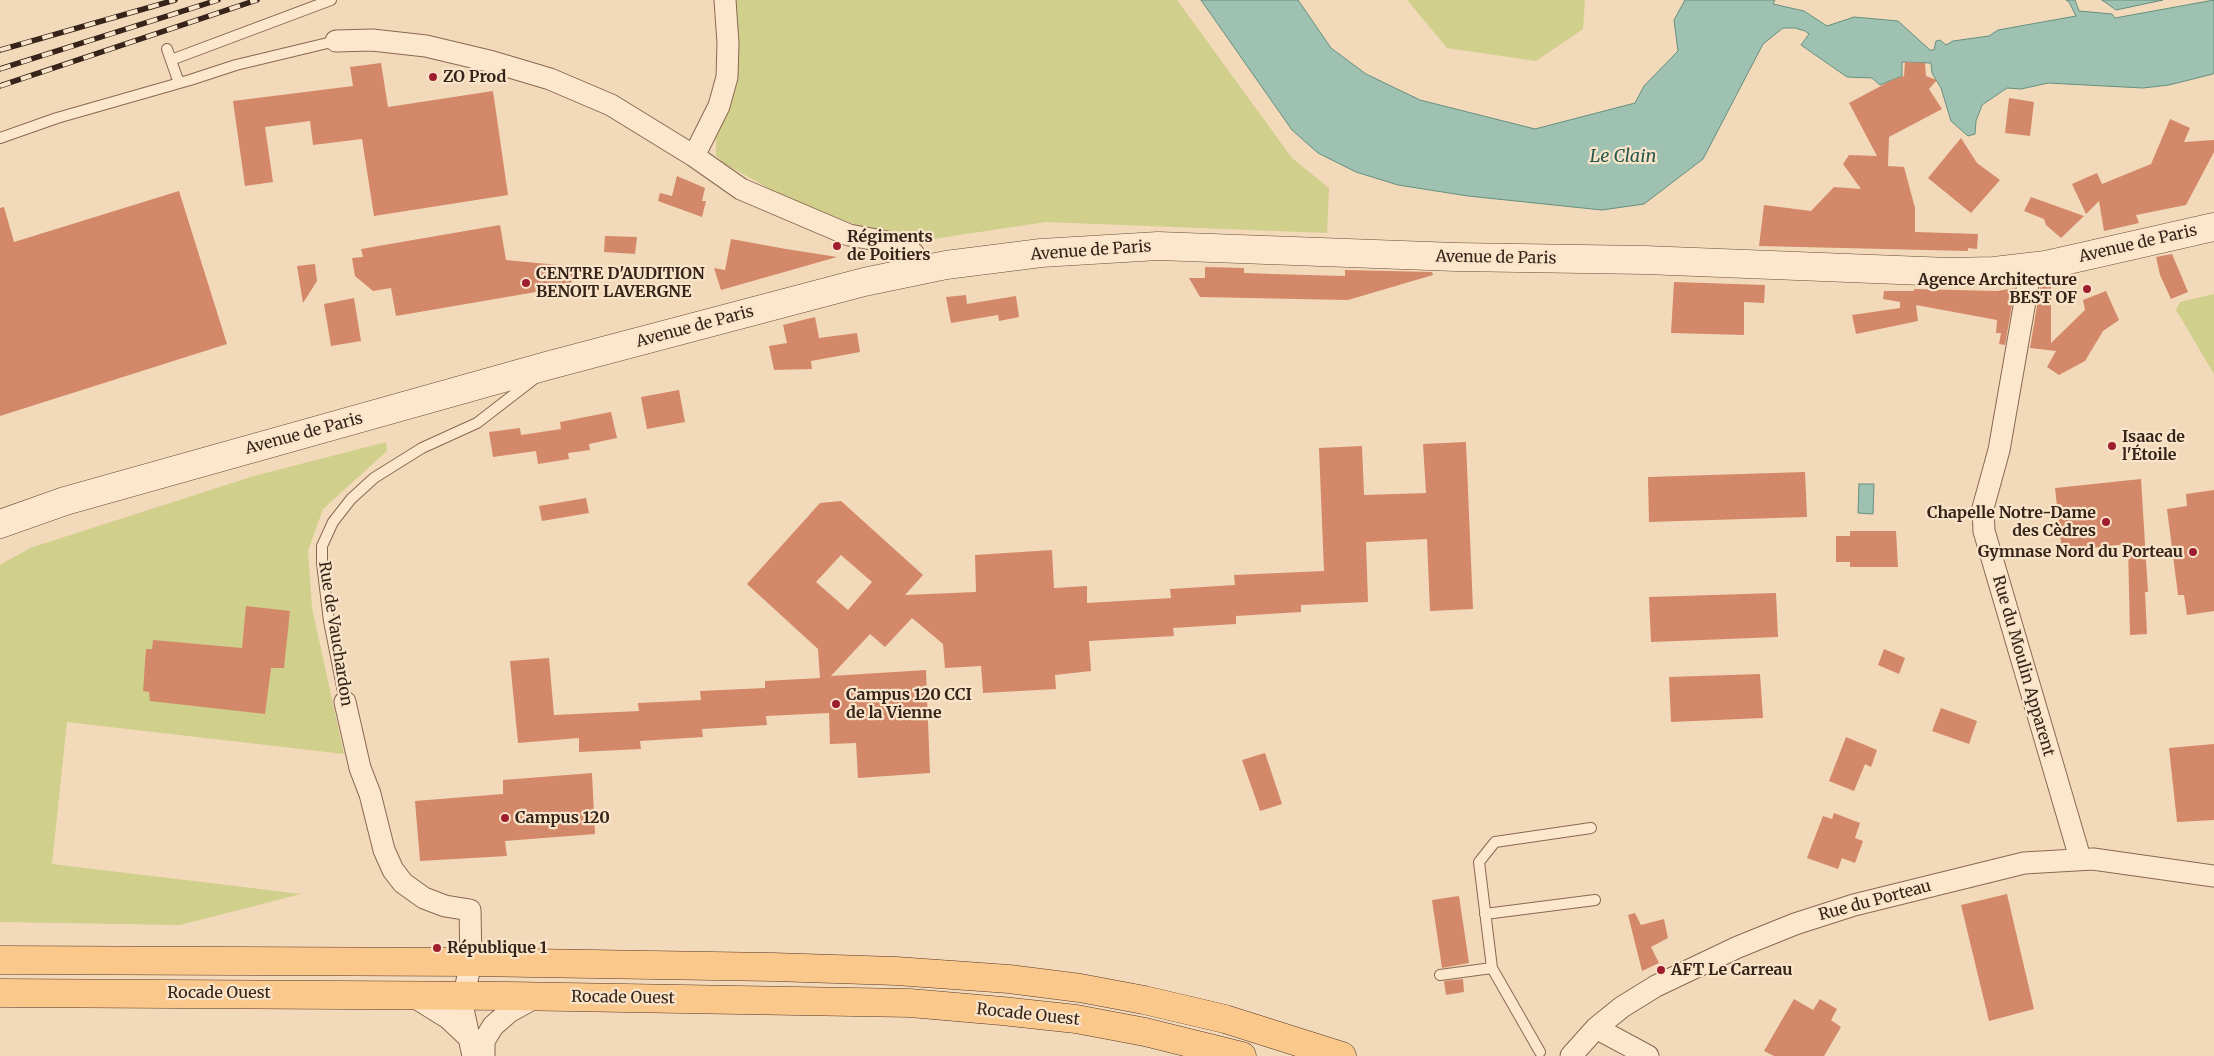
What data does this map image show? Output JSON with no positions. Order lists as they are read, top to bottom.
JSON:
{
  "streets": {
    "main road": ["Avenue de Paris", "Rocade Ouest"],
    "street": ["Rue de Vauchardon", "Rue du Moulin Apparent", "Rue du Porteau"]
  },
  "crossings": [
    ["Avenue de Paris", "Rue de Vauchardon"],
    ["Avenue de Paris", "Rue du Moulin Apparent"],
    ["Rue de Vauchardon", "Rocade Ouest"],
    ["Rue du Moulin Apparent", "Rue du Porteau"]
  ],
  "water": ["Le Clain"],
  "places": [
    "ZO Prod",
    "Régiments de Poitiers",
    "CENTRE D'AUDITION BENOIT LAVERGNE",
    "Agence Architecture BEST OF",
    "Isaac de l'Étoile",
    "Chapelle Notre-Dame des Cèdres",
    "Gymnase Nord du Porteau",
    "Campus 120 CCI de la Vienne",
    "Campus 120",
    "République 1",
    "AFT Le Carreau"
  ]
}
